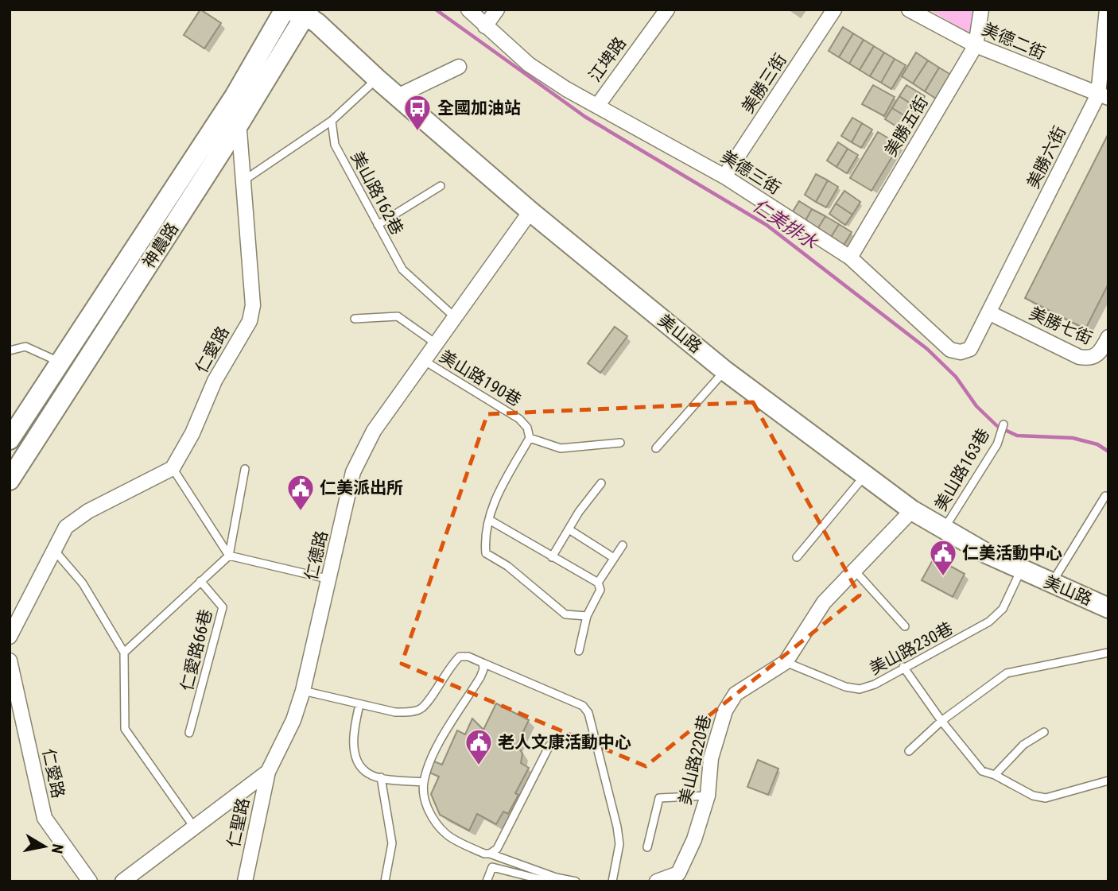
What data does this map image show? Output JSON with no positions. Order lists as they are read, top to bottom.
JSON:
{
  "streets": {
    "street": [
      "美德二街",
      "江埤路",
      "美勝三街",
      "美勝五街",
      "美勝六街",
      "美德三街",
      "神農路",
      "美勝七街",
      "美山路",
      "仁愛路",
      "仁德路",
      "美山路220巷",
      "仁聖路"
    ],
    "lane": [
      "美山路162巷",
      "美山路190巷",
      "美山路163巷",
      "美山路230巷",
      "仁愛路66巷"
    ]
  },
  "crossings": [
    ["美德二街", "美勝五街"],
    ["美德二街", "美勝六街"],
    ["江埤路", "美德三街"],
    ["美勝三街", "美德三街"],
    ["美勝五街", "美德三街"],
    ["美勝六街", "美德三街"],
    ["美勝六街", "美勝七街"],
    ["美德三街", "美勝七街"],
    ["美山路162巷", "仁德路"],
    ["神農路", "美山路"],
    ["神農路", "仁愛路"],
    ["美山路", "美山路163巷"],
    ["美山路", "仁德路"],
    ["美山路", "美山路230巷"],
    ["美山路", "美山路220巷"],
    ["美山路190巷", "仁德路"],
    ["仁德路", "仁聖路"],
    ["美山路230巷", "美山路220巷"]
  ],
  "water": ["仁美排水"],
  "places": {
    "bus stop": ["全國加油站"],
    "public building": ["仁美派出所", "仁美活動中心", "老人文康活動中心"]
  },
  "north": "right"
}
